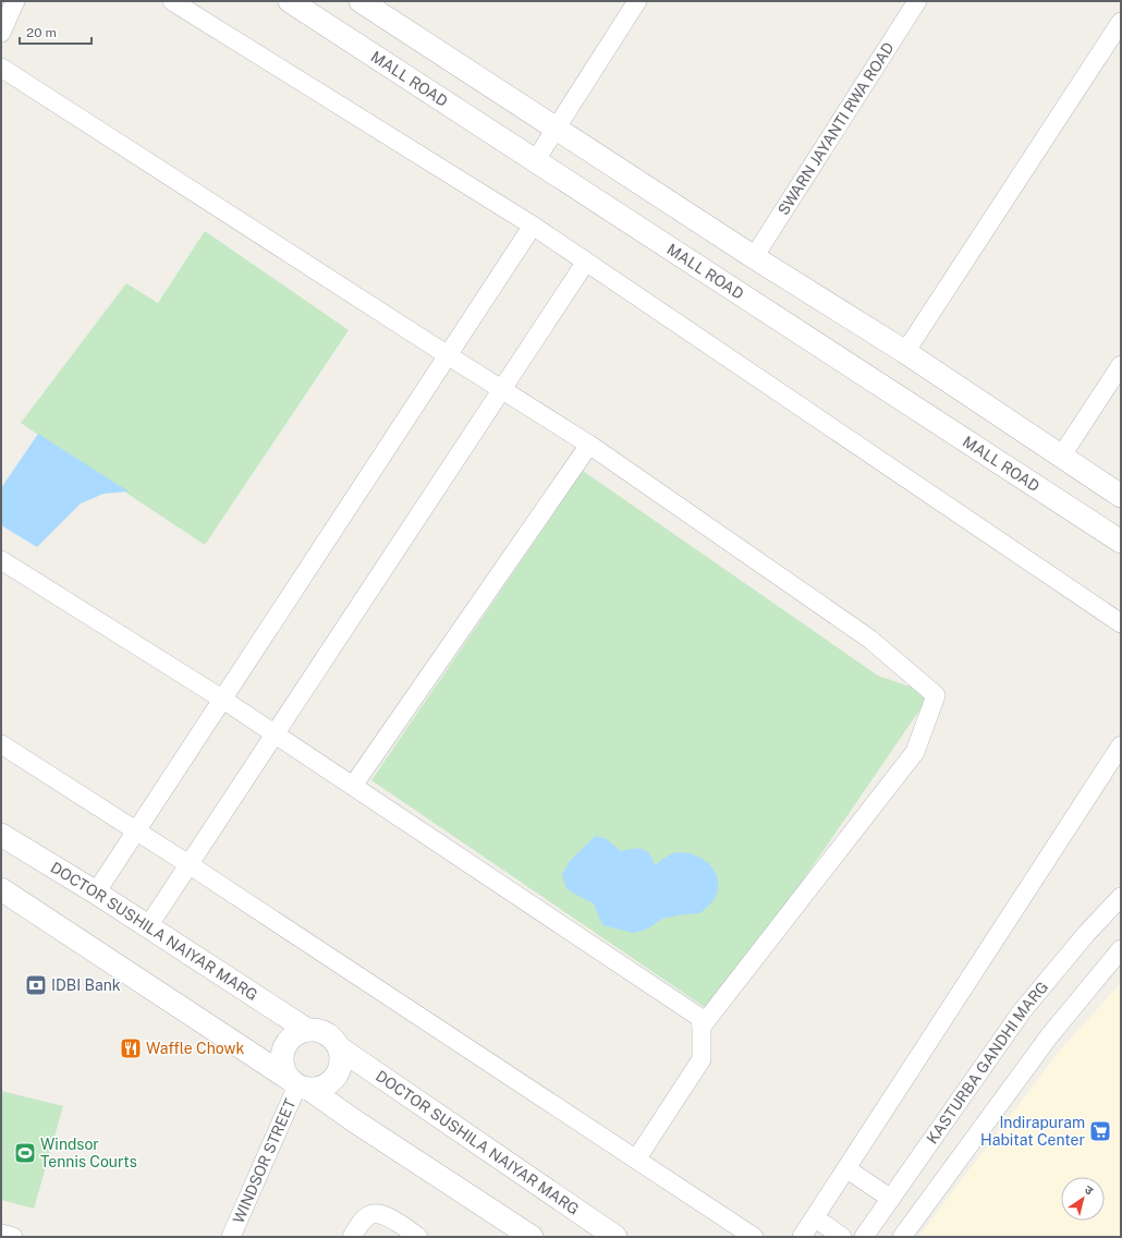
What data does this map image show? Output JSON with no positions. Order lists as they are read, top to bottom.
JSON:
{
  "streets": {
    "street": [
      "MALL ROAD",
      "SWARN JAYANTI RWA ROAD",
      "DOCTOR SUSHILA NAIYAR MARG",
      "KASTURBA GANDHI MARG",
      "WINDSOR STREET"
    ]
  },
  "crossings": [
    ["DOCTOR SUSHILA NAIYAR MARG", "WINDSOR STREET"]
  ],
  "places": {
    "bank": ["IDBI Bank"],
    "restaurant": ["Waffle Chowk"],
    "supermarket": ["Indirapuram Habitat Center"],
    "sports": ["Windsor Tennis Courts"]
  },
  "scale_bar": "20 m",
  "north": "top right"
}
